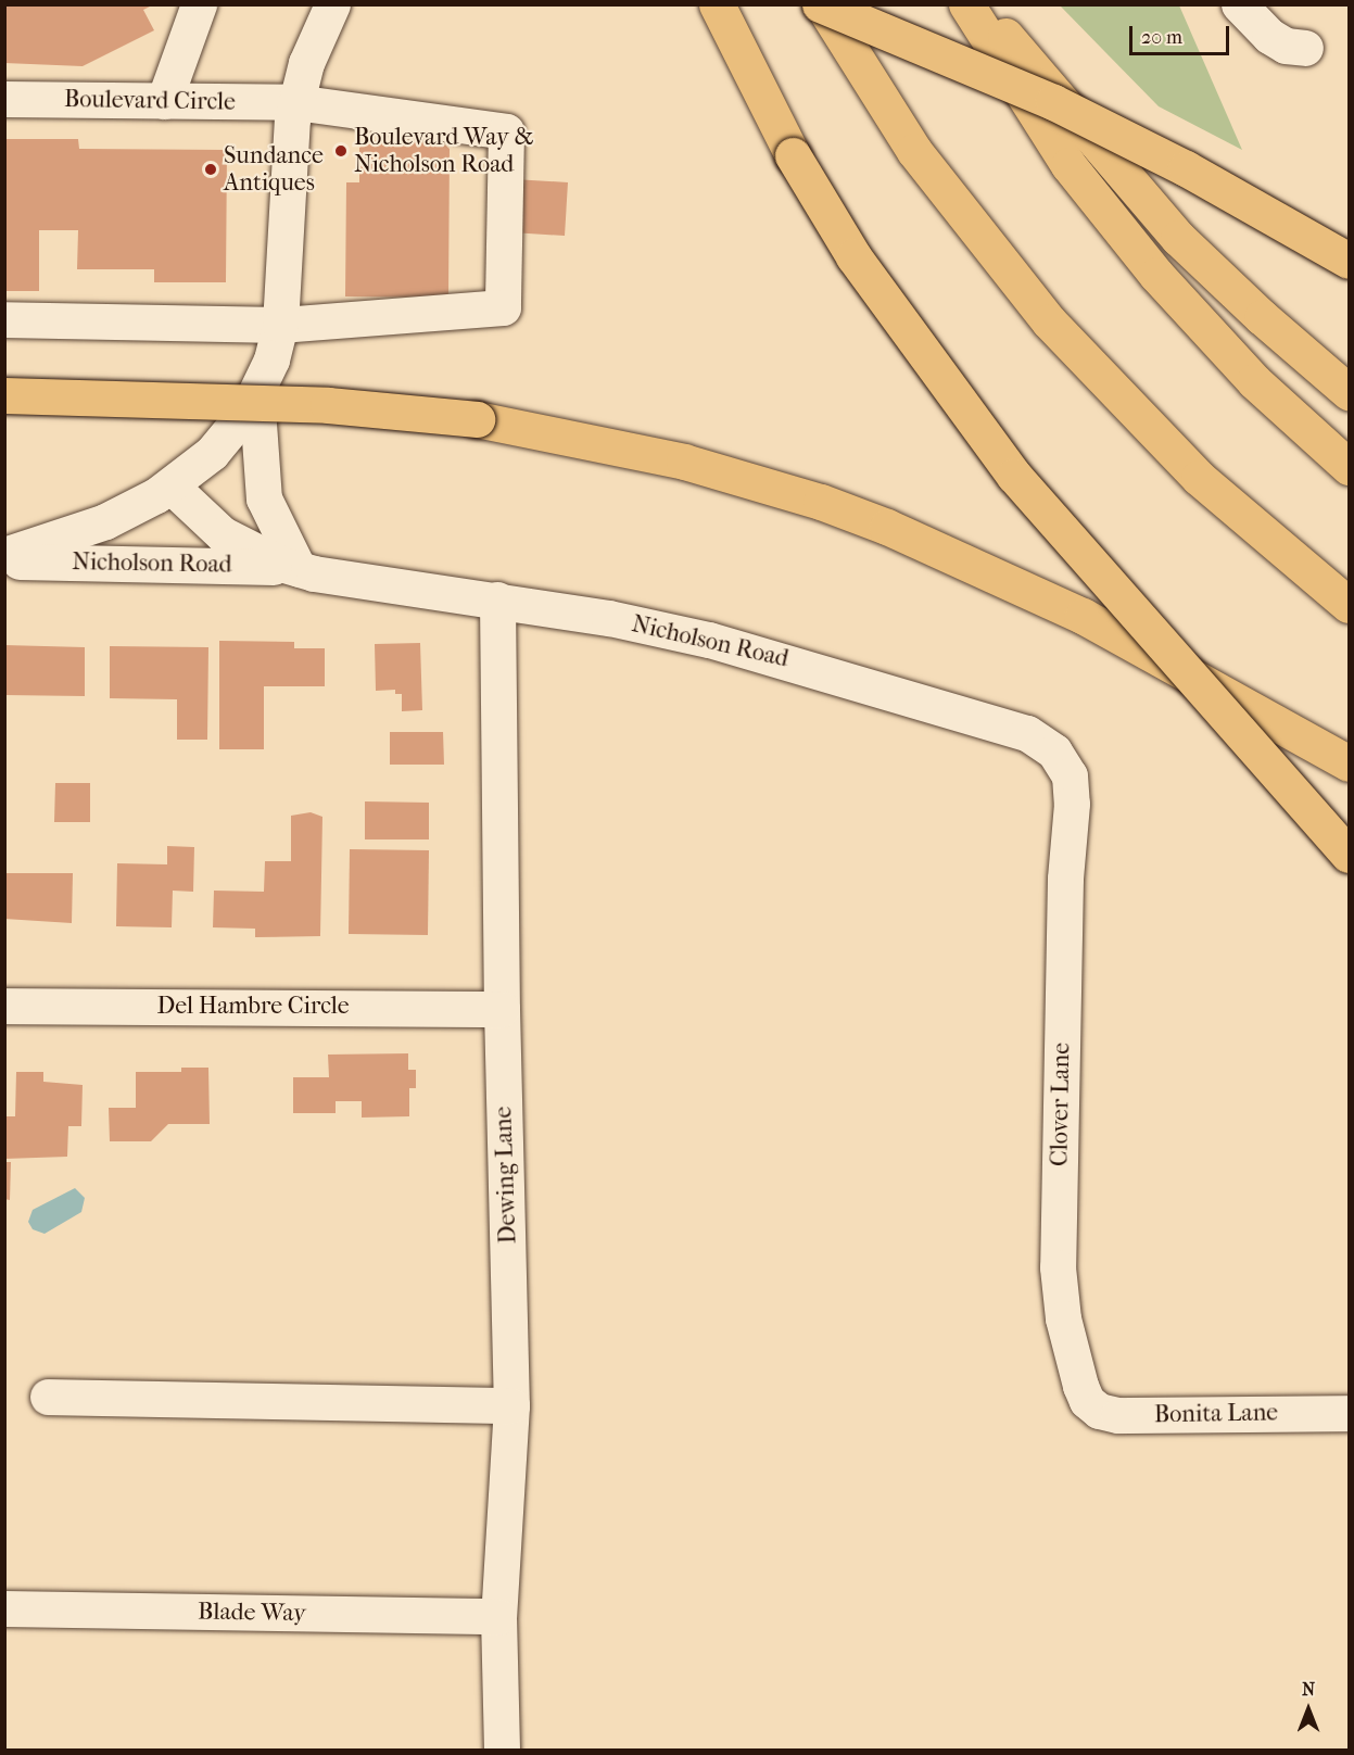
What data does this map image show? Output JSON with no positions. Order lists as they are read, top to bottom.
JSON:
{
  "streets": {
    "street": [
      "Boulevard Circle",
      "Nicholson Road",
      "Del Hambre Circle",
      "Clover Lane",
      "Dewing Lane",
      "Bonita Lane",
      "Blade Way"
    ]
  },
  "crossings": [
    ["Nicholson Road", "Clover Lane"],
    ["Nicholson Road", "Dewing Lane"],
    ["Del Hambre Circle", "Dewing Lane"],
    ["Clover Lane", "Bonita Lane"],
    ["Dewing Lane", "Blade Way"]
  ],
  "places": ["Boulevard Way & Nicholson Road", "Sundance Antiques"],
  "scale_bar": "20 m",
  "north": "top"
}
